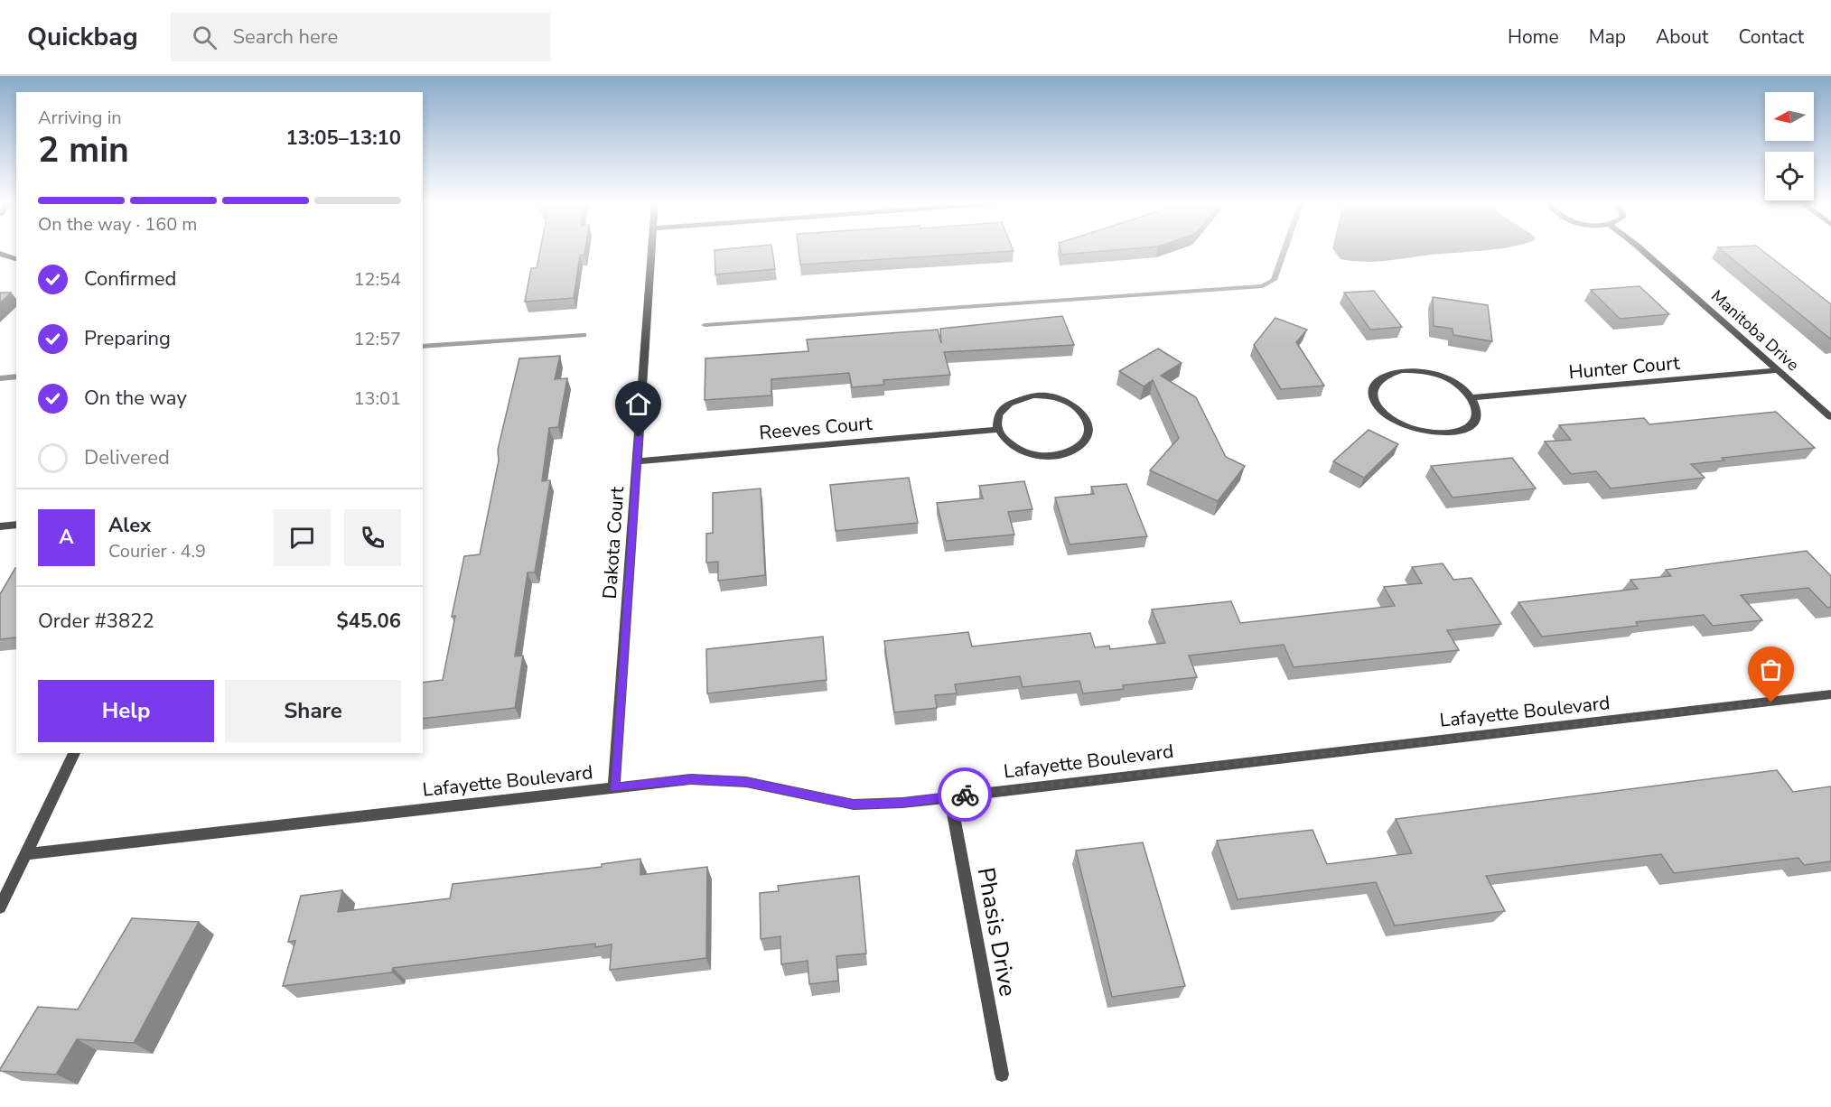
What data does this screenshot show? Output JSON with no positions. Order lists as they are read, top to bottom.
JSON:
{
  "streets": {
    "street": [
      "Manitoba Drive",
      "Hunter Court",
      "Reeves Court",
      "Dakota Court",
      "Lafayette Boulevard",
      "Phasis Drive"
    ]
  },
  "crossings": [
    ["Manitoba Drive", "Hunter Court"],
    ["Reeves Court", "Dakota Court"],
    ["Dakota Court", "Lafayette Boulevard"],
    ["Lafayette Boulevard", "Phasis Drive"]
  ],
  "north": "left",
  "page": {
    "header": "Quickbag",
    "search": "Search here",
    "nav": [
      "Home",
      "Map",
      "About",
      "Contact"
    ],
    "heading": ["2 min", "Arriving in", "13:05–13:10"],
    "panel": [
      "Alex",
      "Courier · 4.9",
      "Order #3822",
      "$45.06"
    ],
    "bar": "On the way · 160 m",
    "list": [
      ["Confirmed", "12:54"],
      ["Preparing", "12:57"],
      ["On the way", "13:01"],
      "Delivered"
    ],
    "round": "A",
    "buttons": ["Help", "Share"]
  }
}
